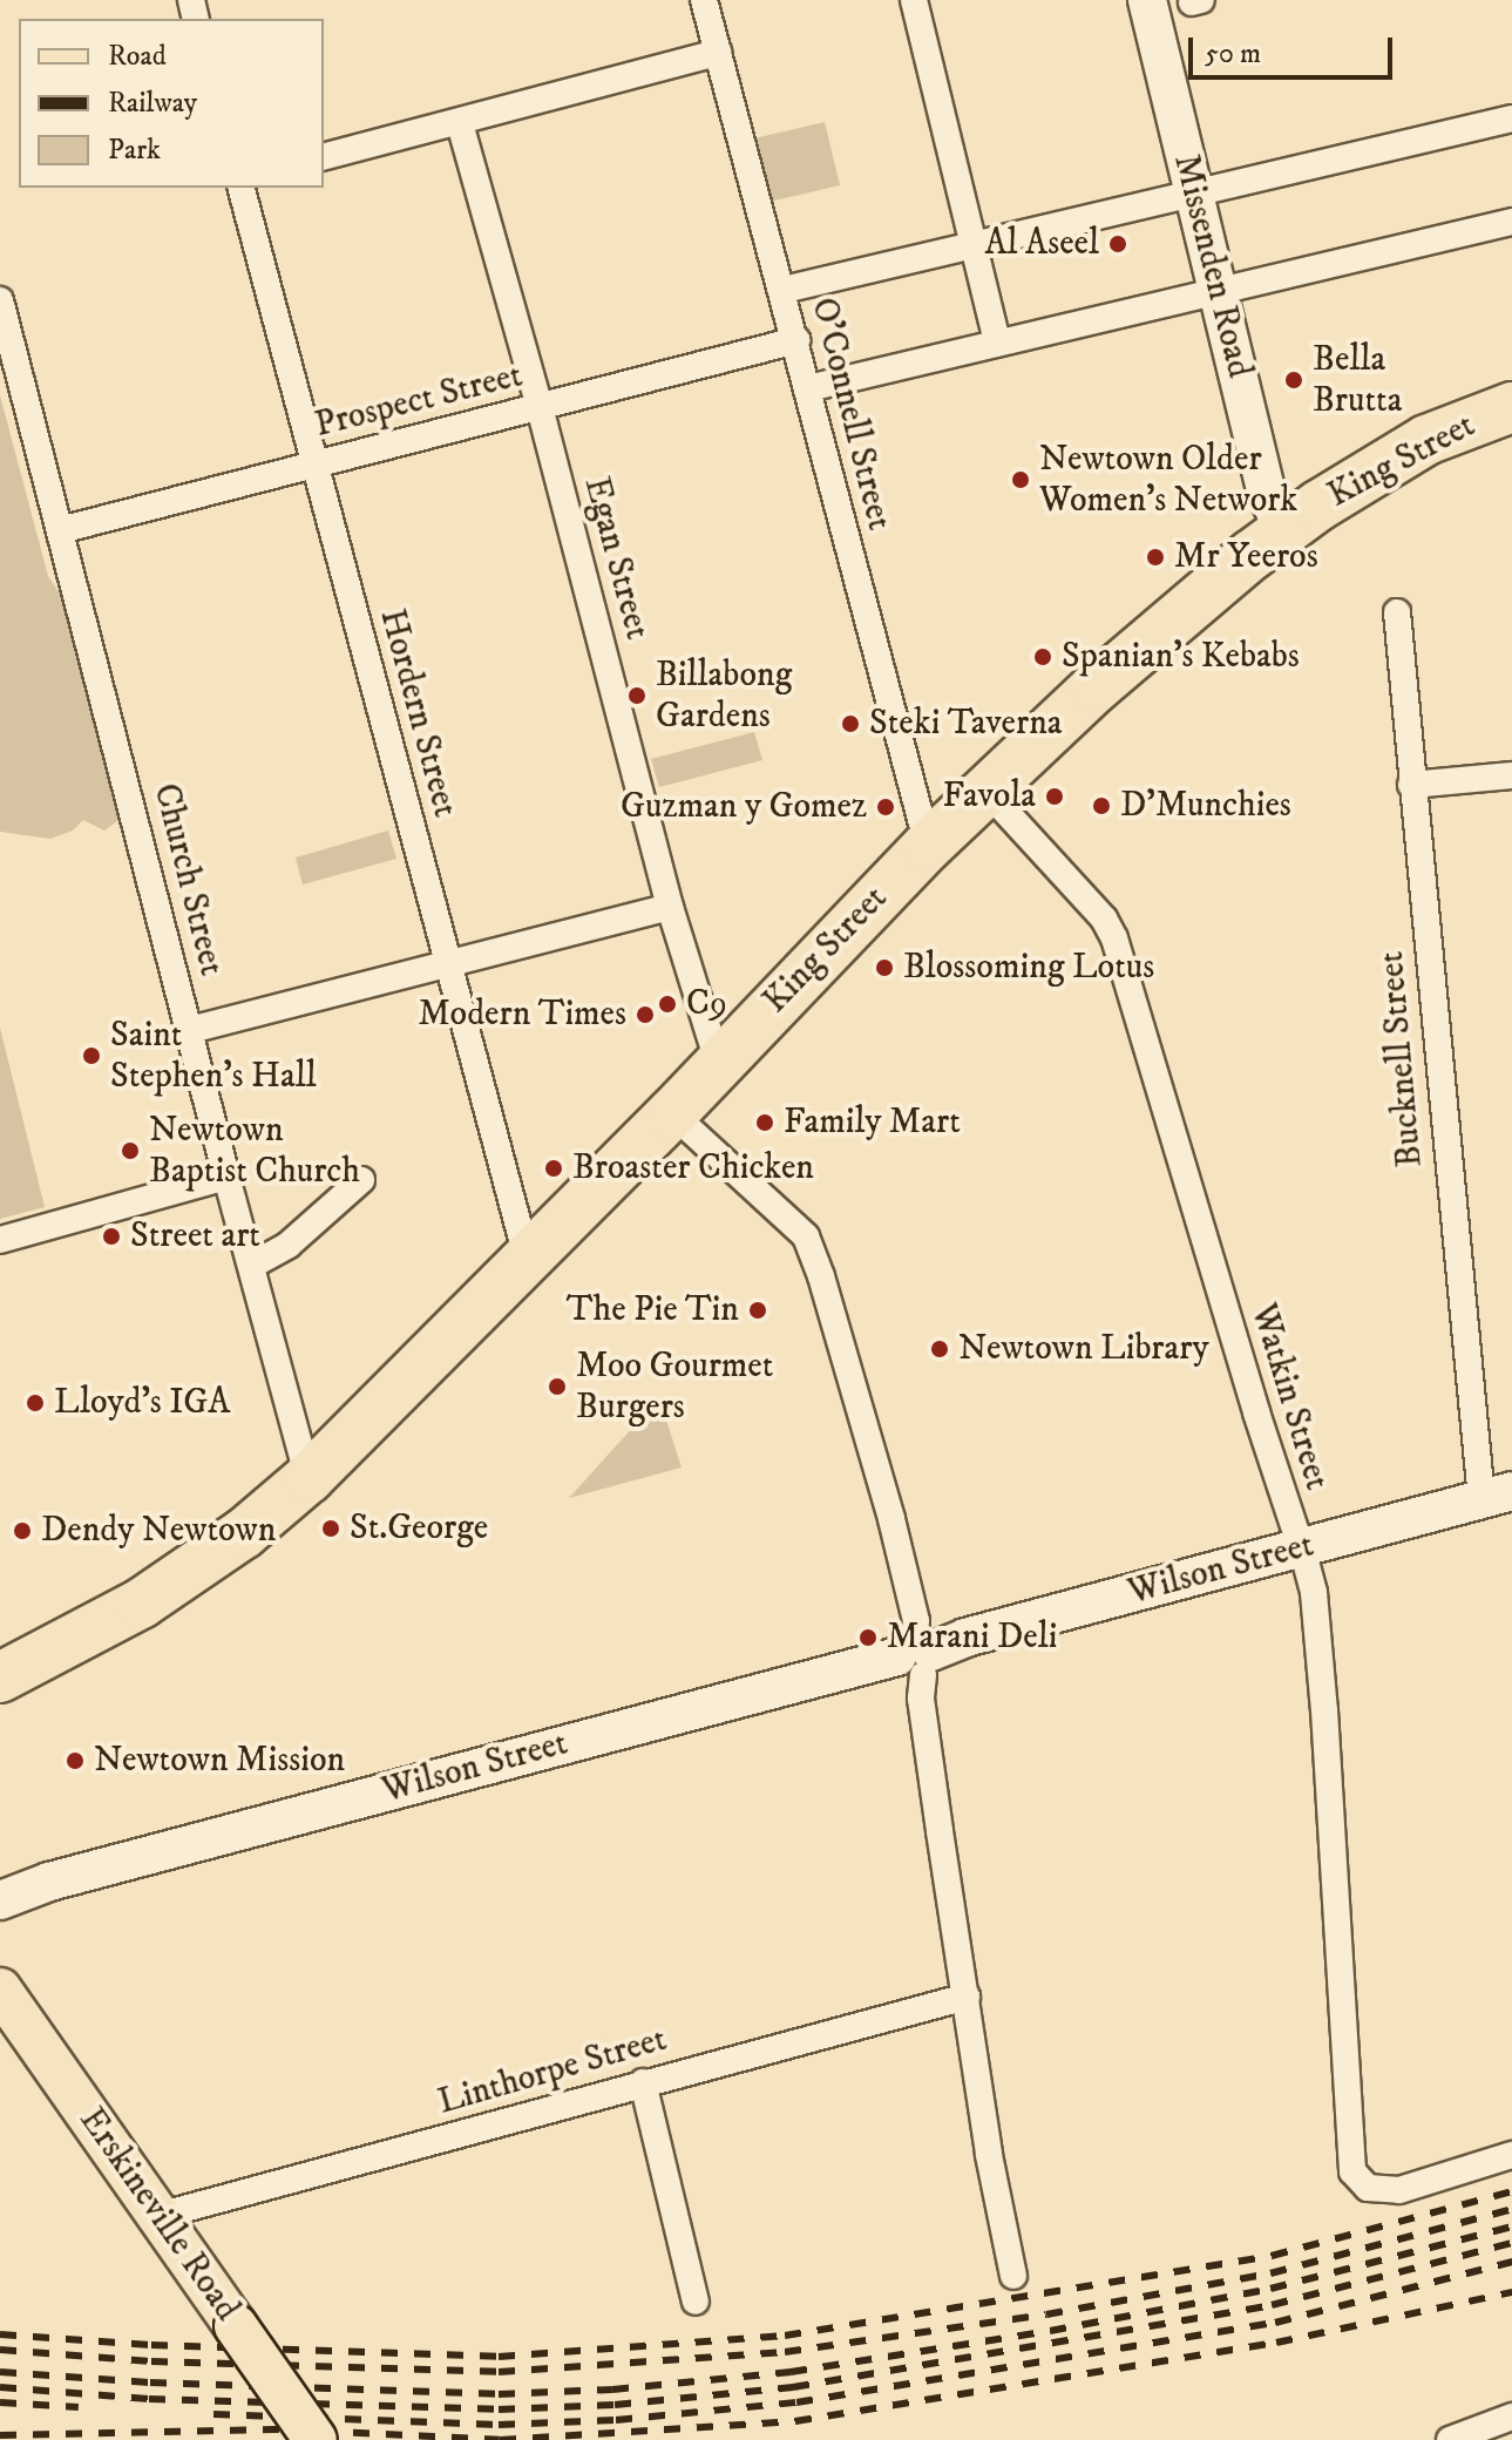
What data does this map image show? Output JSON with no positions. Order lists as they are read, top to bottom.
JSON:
{
  "streets": {
    "highway": ["King Street"],
    "main road": ["Erskineville Road"],
    "street": [
      "Missenden Road",
      "Prospect Street",
      "O'Connell Street",
      "Egan Street",
      "Hordern Street",
      "Church Street",
      "Bucknell Street",
      "Watkin Street",
      "Wilson Street",
      "Linthorpe Street"
    ]
  },
  "crossings": [
    ["Missenden Road", "King Street"],
    ["Prospect Street", "O'Connell Street"],
    ["Prospect Street", "Egan Street"],
    ["Prospect Street", "Hordern Street"],
    ["Prospect Street", "Church Street"],
    ["O'Connell Street", "King Street"],
    ["King Street", "Egan Street"],
    ["King Street", "Hordern Street"],
    ["King Street", "Church Street"],
    ["King Street", "Watkin Street"],
    ["Bucknell Street", "Wilson Street"],
    ["Watkin Street", "Wilson Street"],
    ["Linthorpe Street", "Erskineville Road"]
  ],
  "places": [
    "Al Aseel",
    "Bella Brutta",
    "Newtown Older Women's Network",
    "Mr Yeeros",
    "Spanian's Kebabs",
    "Billabong Gardens",
    "Steki Taverna",
    "Favola",
    "D'Munchies",
    "Guzman y Gomez",
    "Blossoming Lotus",
    "C9",
    "Modern Times",
    "Saint Stephen’s Hall",
    "Family Mart",
    "Newtown Baptist Church",
    "Broaster Chicken",
    "Street art",
    "The Pie Tin",
    "Newtown Library",
    "Moo Gourmet Burgers",
    "Lloyd's IGA",
    "St.George",
    "Dendy Newtown",
    "Marani Deli",
    "Newtown Mission"
  ],
  "legend": ["Road", "Railway", "Park"],
  "scale_bar": "50 m"
}
